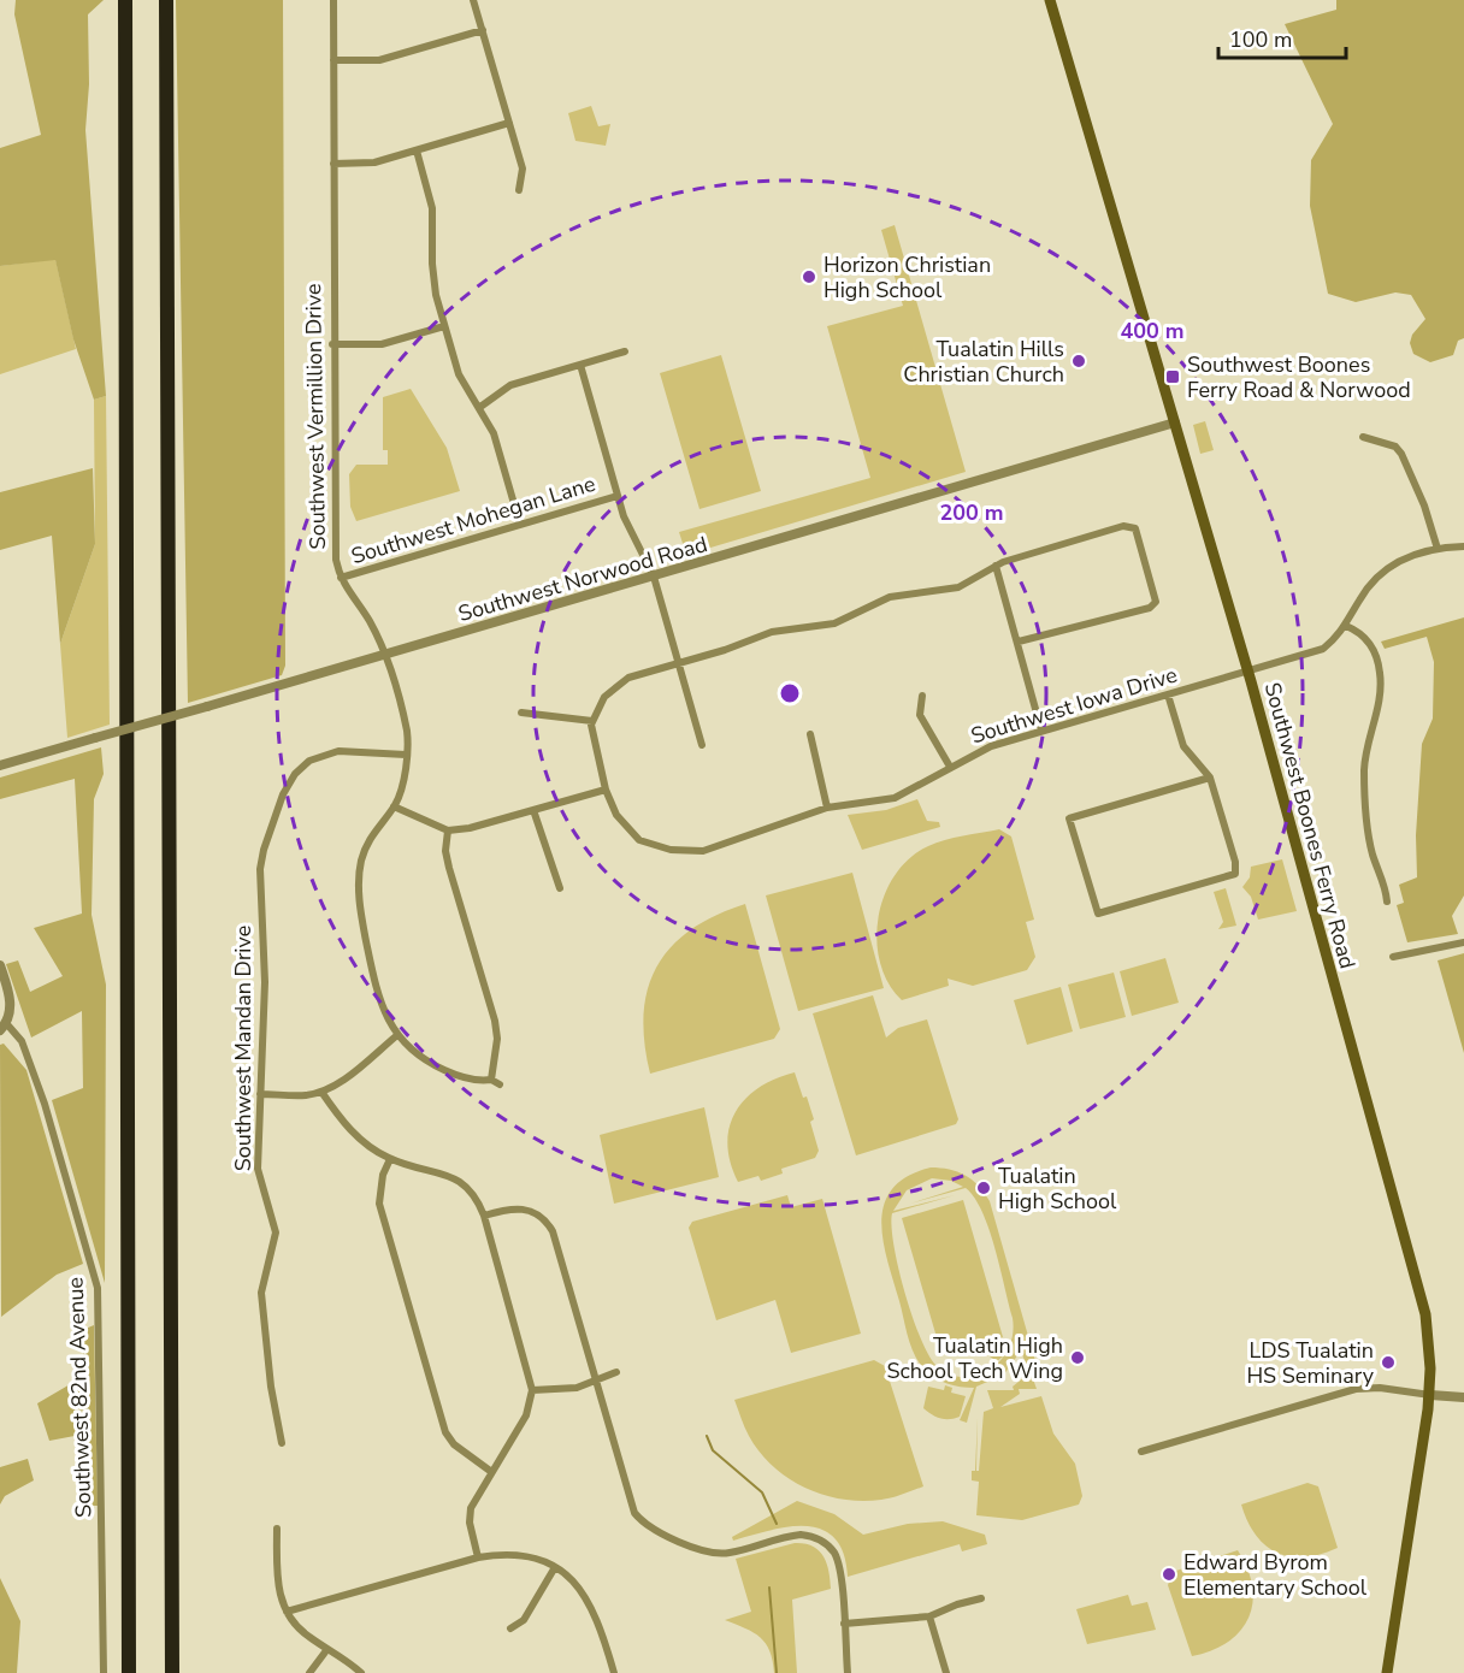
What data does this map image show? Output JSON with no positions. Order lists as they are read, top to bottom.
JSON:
{
  "streets": {
    "main road": ["Southwest Boones Ferry Road"],
    "street": [
      "Southwest Vermillion Drive",
      "Southwest Mohegan Lane",
      "Southwest Norwood Road",
      "Southwest Iowa Drive",
      "Southwest Mandan Drive",
      "Southwest 82nd Avenue"
    ]
  },
  "crossings": [
    ["Southwest Vermillion Drive", "Southwest Mohegan Lane"],
    ["Southwest Vermillion Drive", "Southwest Norwood Road"],
    ["Southwest Vermillion Drive", "Southwest Mandan Drive"],
    ["Southwest Norwood Road", "Southwest Boones Ferry Road"],
    ["Southwest Iowa Drive", "Southwest Boones Ferry Road"]
  ],
  "places": {
    "other": [
      "Horizon Christian High School",
      "Tualatin Hills Christian Church",
      "Tualatin High School",
      "Tualatin High School Tech Wing",
      "LDS Tualatin HS Seminary",
      "Edward Byrom Elementary School"
    ],
    "transit": ["Southwest Boones Ferry Road & Norwood"]
  },
  "scale_bar": "100 m",
  "rings": ["400 m", "200 m"]
}
